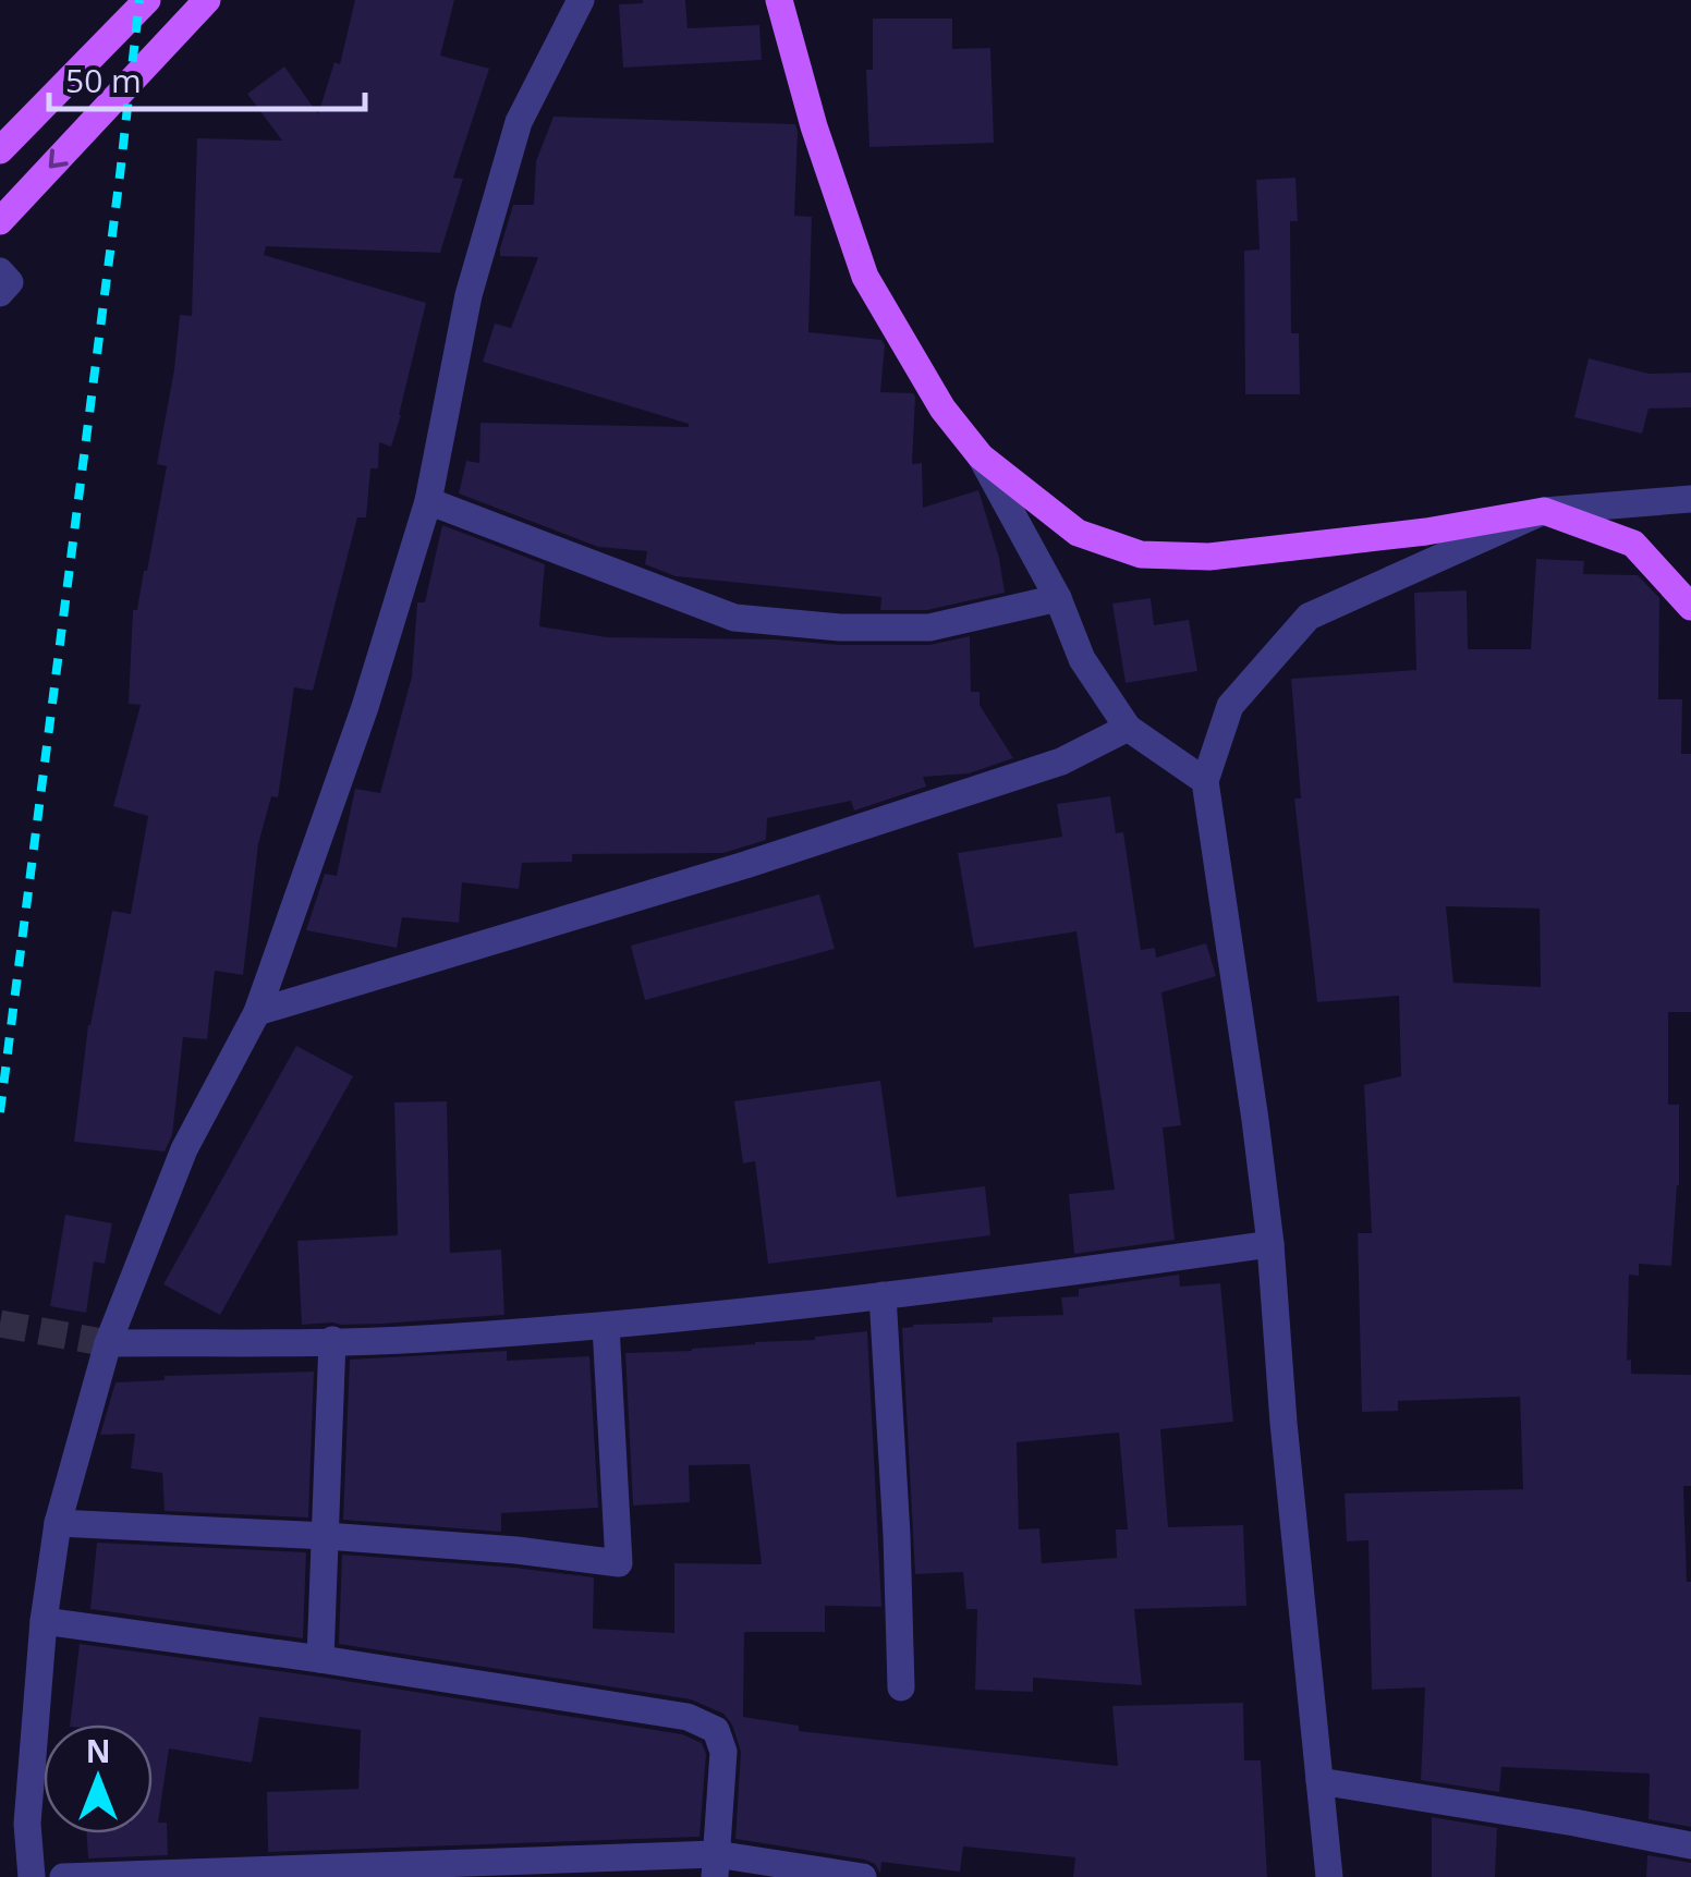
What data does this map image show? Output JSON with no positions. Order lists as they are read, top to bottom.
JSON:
{
  "scale_bar": "50 m",
  "north": "top"
}
